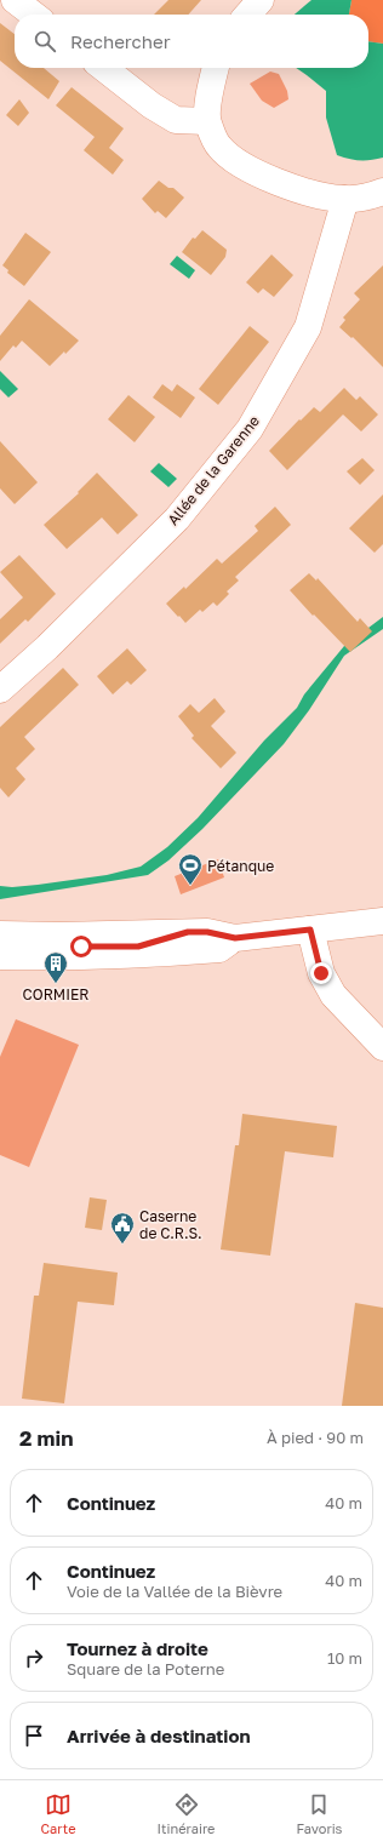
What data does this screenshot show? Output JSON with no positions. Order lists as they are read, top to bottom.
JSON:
{
  "streets": {
    "street": ["Allée de la Garenne"]
  },
  "places": {
    "sports": ["Pétanque"],
    "building": ["CORMIER"],
    "public building": ["Caserne de C.R.S."]
  },
  "page": {
    "search": "Rechercher",
    "heading": ["2 min", "À pied · 90 m"],
    "list": [
      ["Continuez", "40 m"],
      ["Continuez", "Voie de la Vallée de la Bièvre", "40 m"],
      ["Tournez à droite", "Square de la Poterne", "10 m"],
      "Arrivée à destination"
    ],
    "nav": ["Carte", "Itinéraire", "Favoris"]
  }
}
